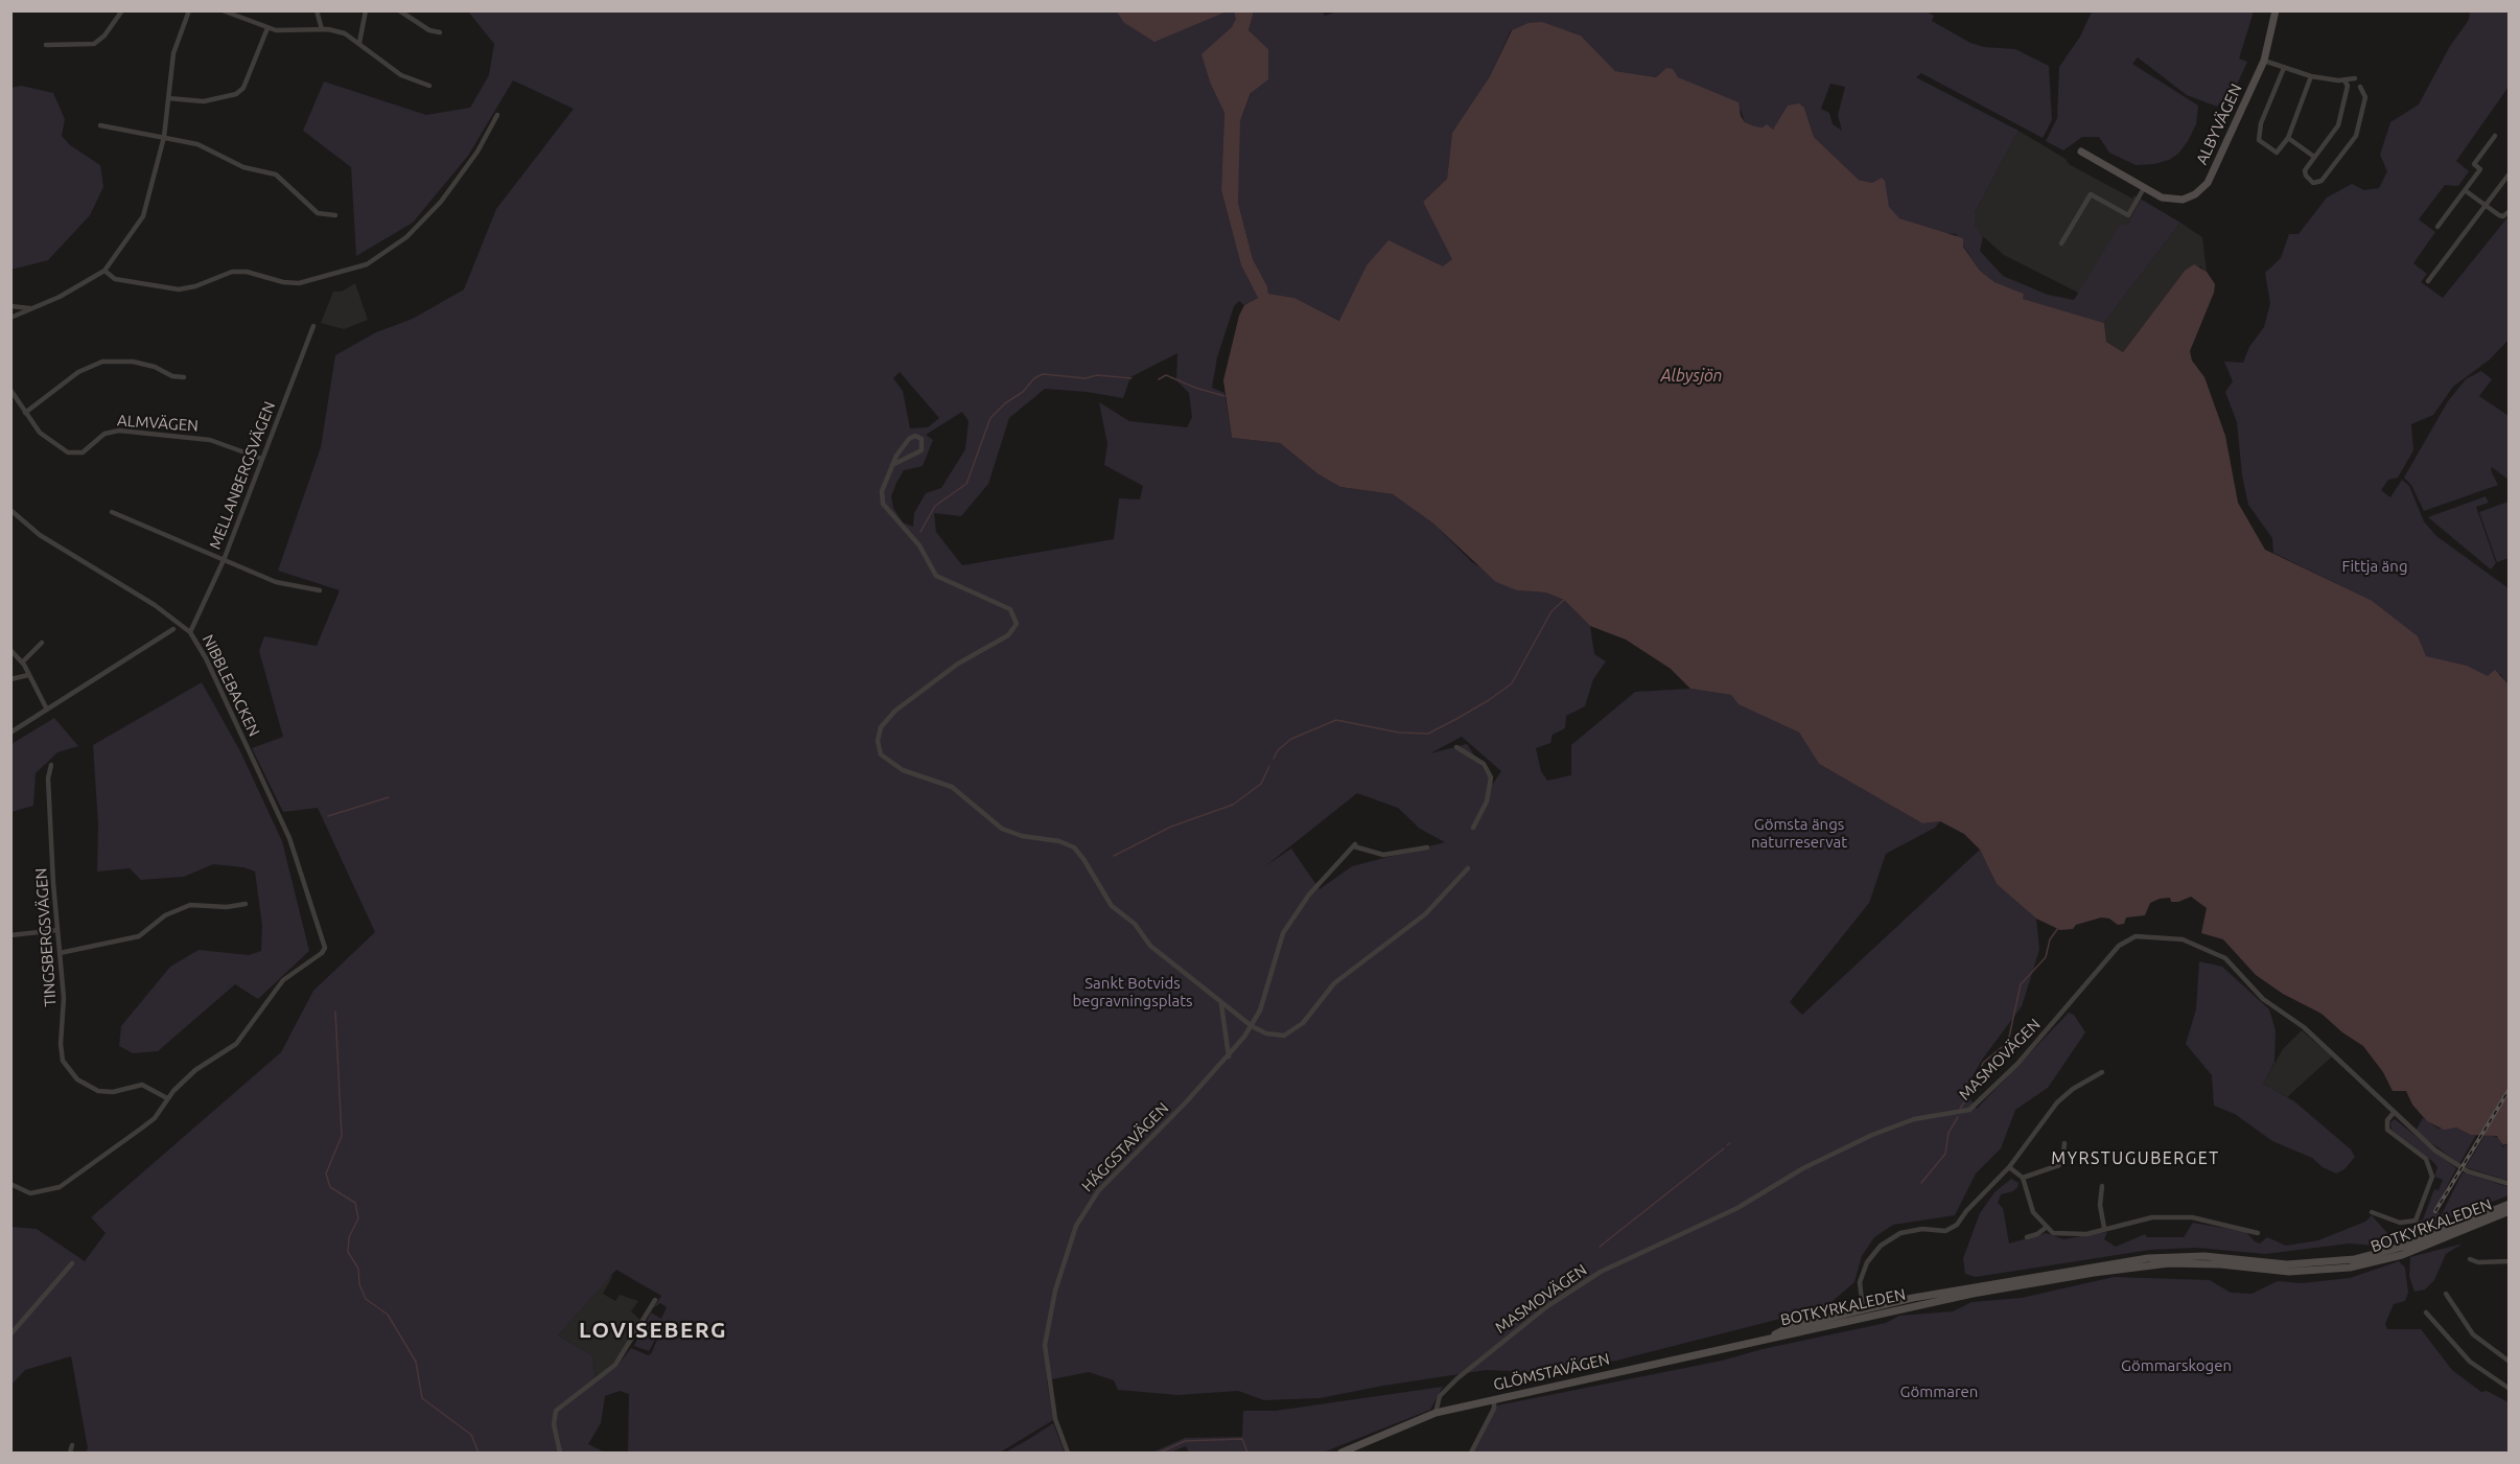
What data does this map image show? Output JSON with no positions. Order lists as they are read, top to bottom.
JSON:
{
  "streets": {
    "main road": ["ALBYVÄGEN", "BOTKYRKALEDEN", "GLÖMSTAVÄGEN"],
    "street": [
      "ALMVÄGEN",
      "MELLANBERGSVÄGEN",
      "NIBBLEBACKEN",
      "TINGSBERGSVÄGEN",
      "MASMOVÄGEN",
      "HÄGGSTAVÄGEN"
    ]
  },
  "crossings": [
    ["ALMVÄGEN", "MELLANBERGSVÄGEN"],
    ["MELLANBERGSVÄGEN", "NIBBLEBACKEN"],
    ["NIBBLEBACKEN", "TINGSBERGSVÄGEN"],
    ["MASMOVÄGEN", "GLÖMSTAVÄGEN"],
    ["BOTKYRKALEDEN", "GLÖMSTAVÄGEN"]
  ],
  "districts": ["MYRSTUGUBERGET", "LOVISEBERG"],
  "water": ["Albysjön"],
  "parks": [
    "Fittja äng",
    "Gömsta ängs naturreservat",
    "Sankt Botvids begravningsplats",
    "Gömmarskogen",
    "Gömmaren"
  ]
}
